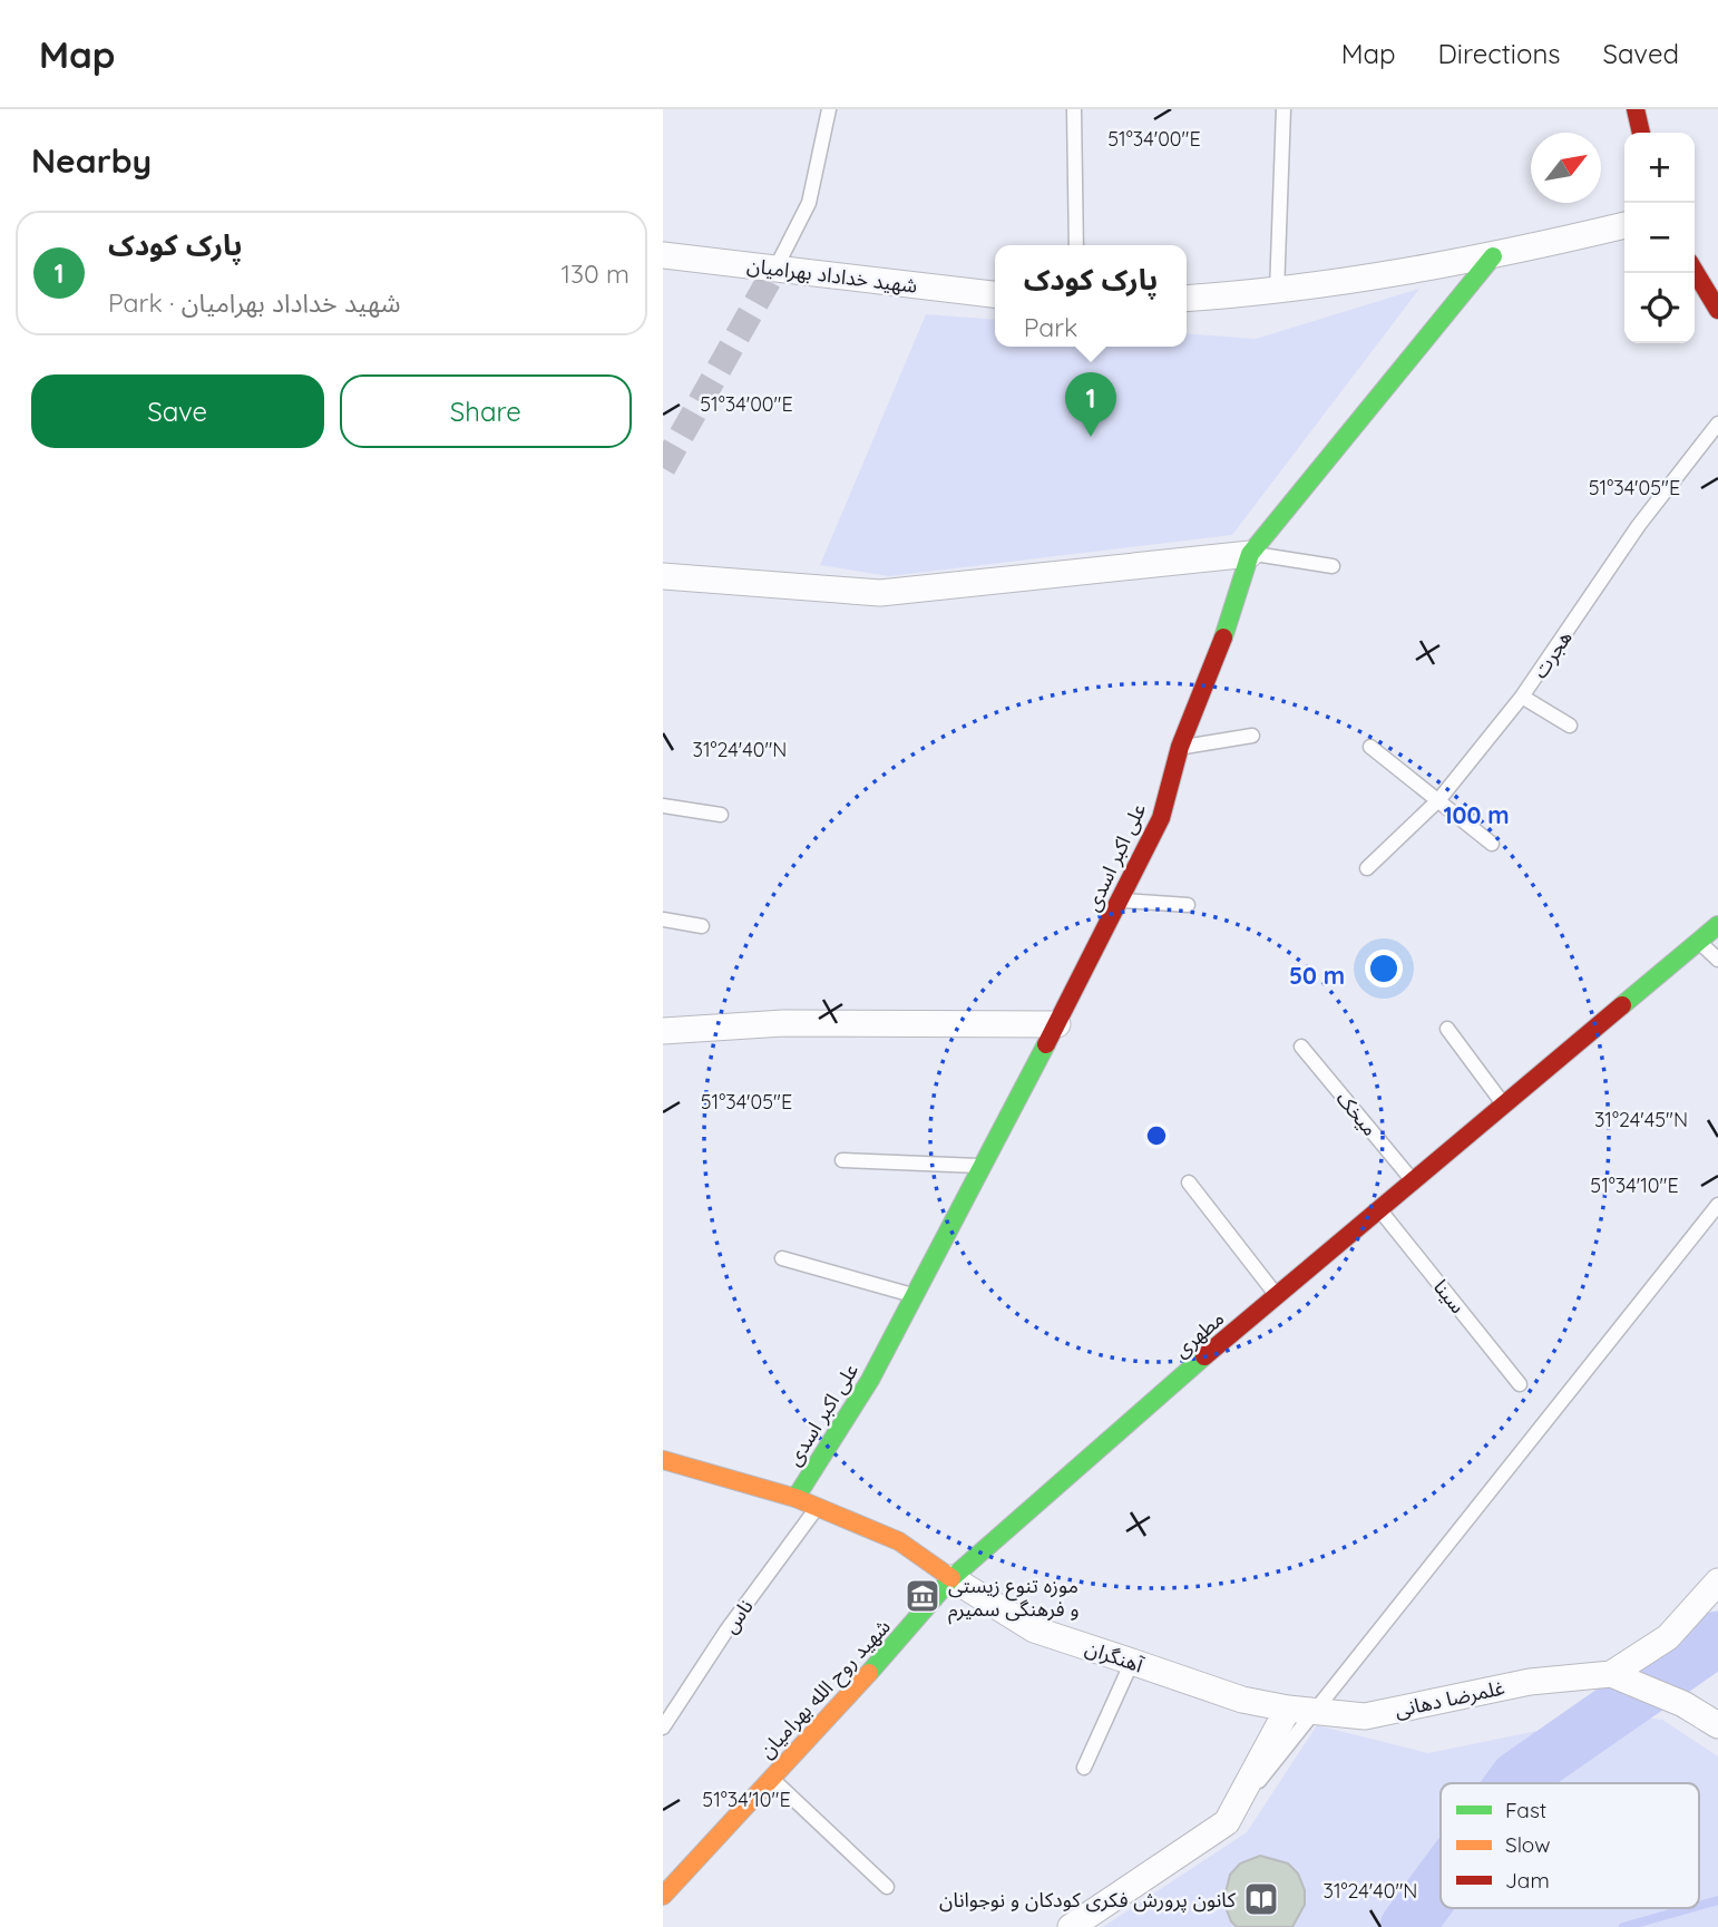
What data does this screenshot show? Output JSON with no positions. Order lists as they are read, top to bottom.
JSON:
{
  "streets": {
    "street": [
      "شهید خداداد بهرامیان",
      "علی اکبر اسدی",
      "مطهری",
      "آهنگران",
      "شهید روح الله بهرامیان",
      "غلمرضا دهانی"
    ],
    "lane": [
      "هجرت",
      "میخک",
      "سینا",
      "ناس"
    ]
  },
  "crossings": [
    ["میخک", "مطهری"],
    ["سینا", "مطهری"],
    ["مطهری", "آهنگران"],
    ["مطهری", "شهید روح الله بهرامیان"],
    ["آهنگران", "شهید روح الله بهرامیان"],
    ["آهنگران", "غلمرضا دهانی"]
  ],
  "places": {
    "museum": ["موزه تنوع زیستی و فرهنگی سمیرم"],
    "library": ["کانون پرورش فکری کودکان و نوجوانان"]
  },
  "legend": ["Fast", "Slow", "Jam"],
  "north": "top right",
  "page": {
    "header": "Map",
    "nav": ["Map", "Directions", "Saved"],
    "heading": "Nearby",
    "map_buttons": ["+", "−"],
    "list": [
      {
        "mark": "1",
        "name": "پارک کودک",
        "note": "Park · شهید خداداد بهرامیان",
        "value": "130 m"
      }
    ],
    "popup": ["پارک کودک", "Park"],
    "buttons": ["Save", "Share"],
    "pins": "1"
  },
  "coordinates": [
    "51°34'00\"E",
    "51°34'05\"E",
    "31°24'40\"N",
    "31°24'45\"N",
    "51°34'10\"E"
  ],
  "rings": ["100 m", "50 m"]
}
